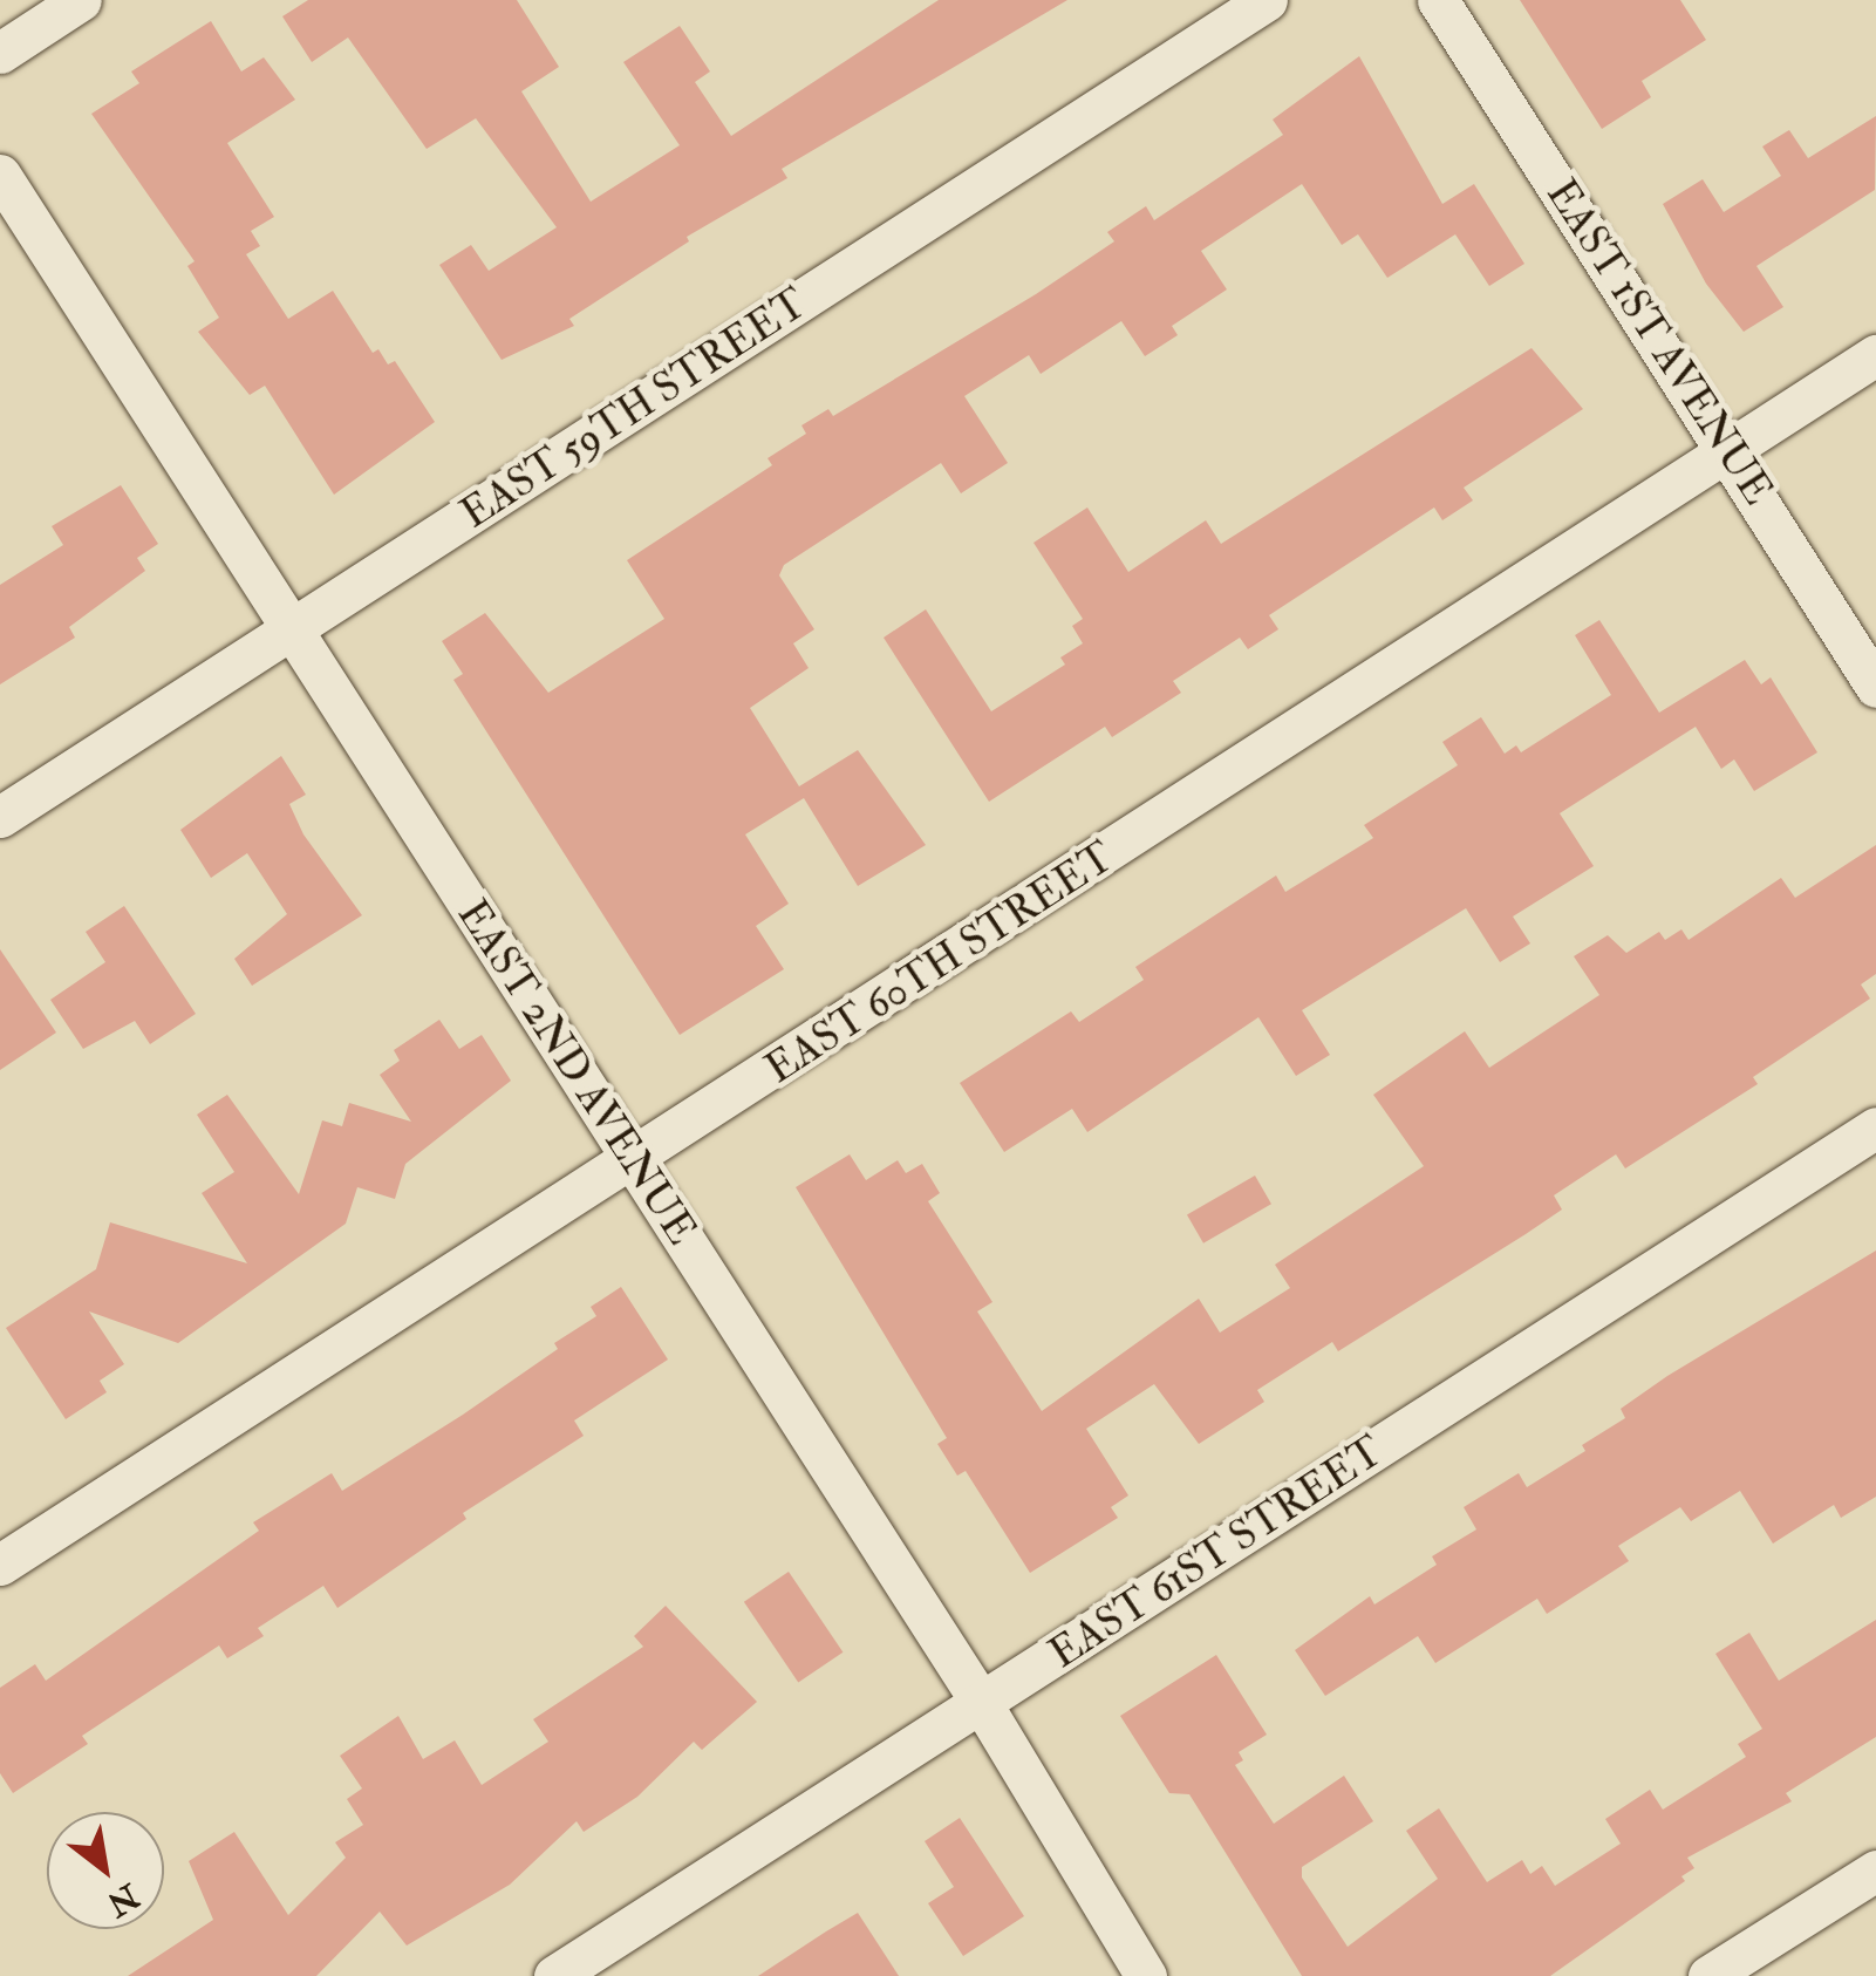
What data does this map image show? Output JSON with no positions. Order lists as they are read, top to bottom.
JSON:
{
  "streets": {
    "street": [
      "EAST 1ST AVENUE",
      "EAST 59TH STREET",
      "EAST 60TH STREET",
      "EAST 2ND AVENUE",
      "EAST 61ST STREET"
    ]
  },
  "crossings": [
    ["EAST 1ST AVENUE", "EAST 60TH STREET"],
    ["EAST 59TH STREET", "EAST 2ND AVENUE"],
    ["EAST 60TH STREET", "EAST 2ND AVENUE"],
    ["EAST 2ND AVENUE", "EAST 61ST STREET"]
  ],
  "north": "bottom right"
}
